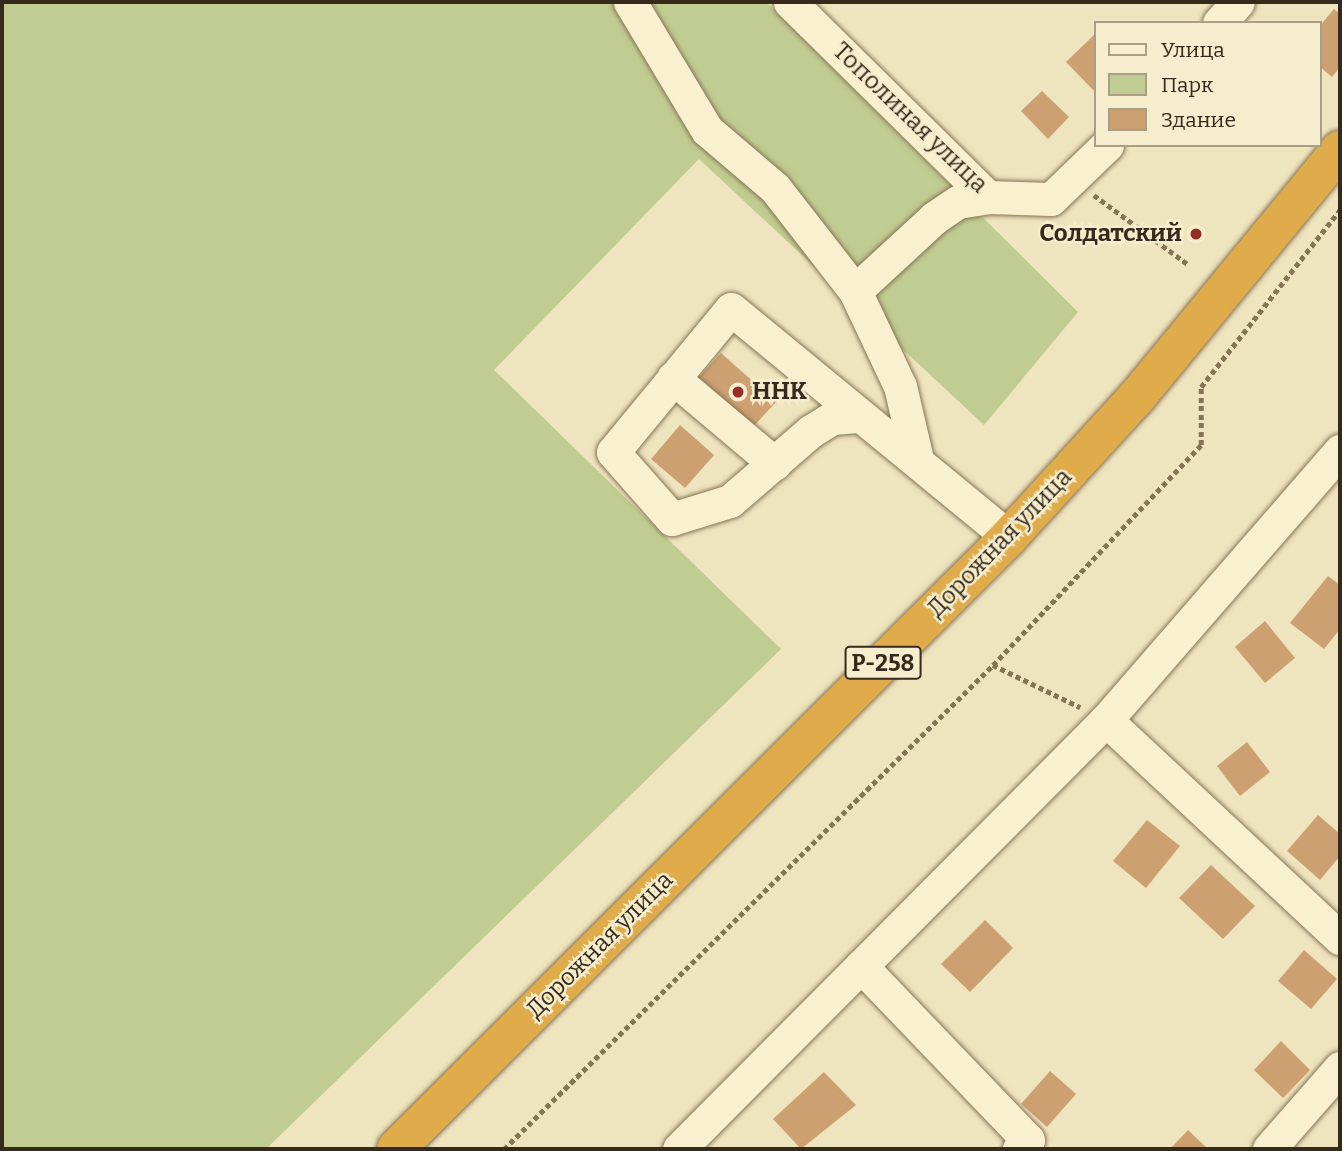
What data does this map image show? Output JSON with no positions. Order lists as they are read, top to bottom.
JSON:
{
  "streets": {
    "highway": ["Дорожная улица", "Р-258"],
    "street": ["Тополиная улица"]
  },
  "places": ["Солдатский", "ННК"],
  "legend": ["Улица", "Парк", "Здание"]
}
